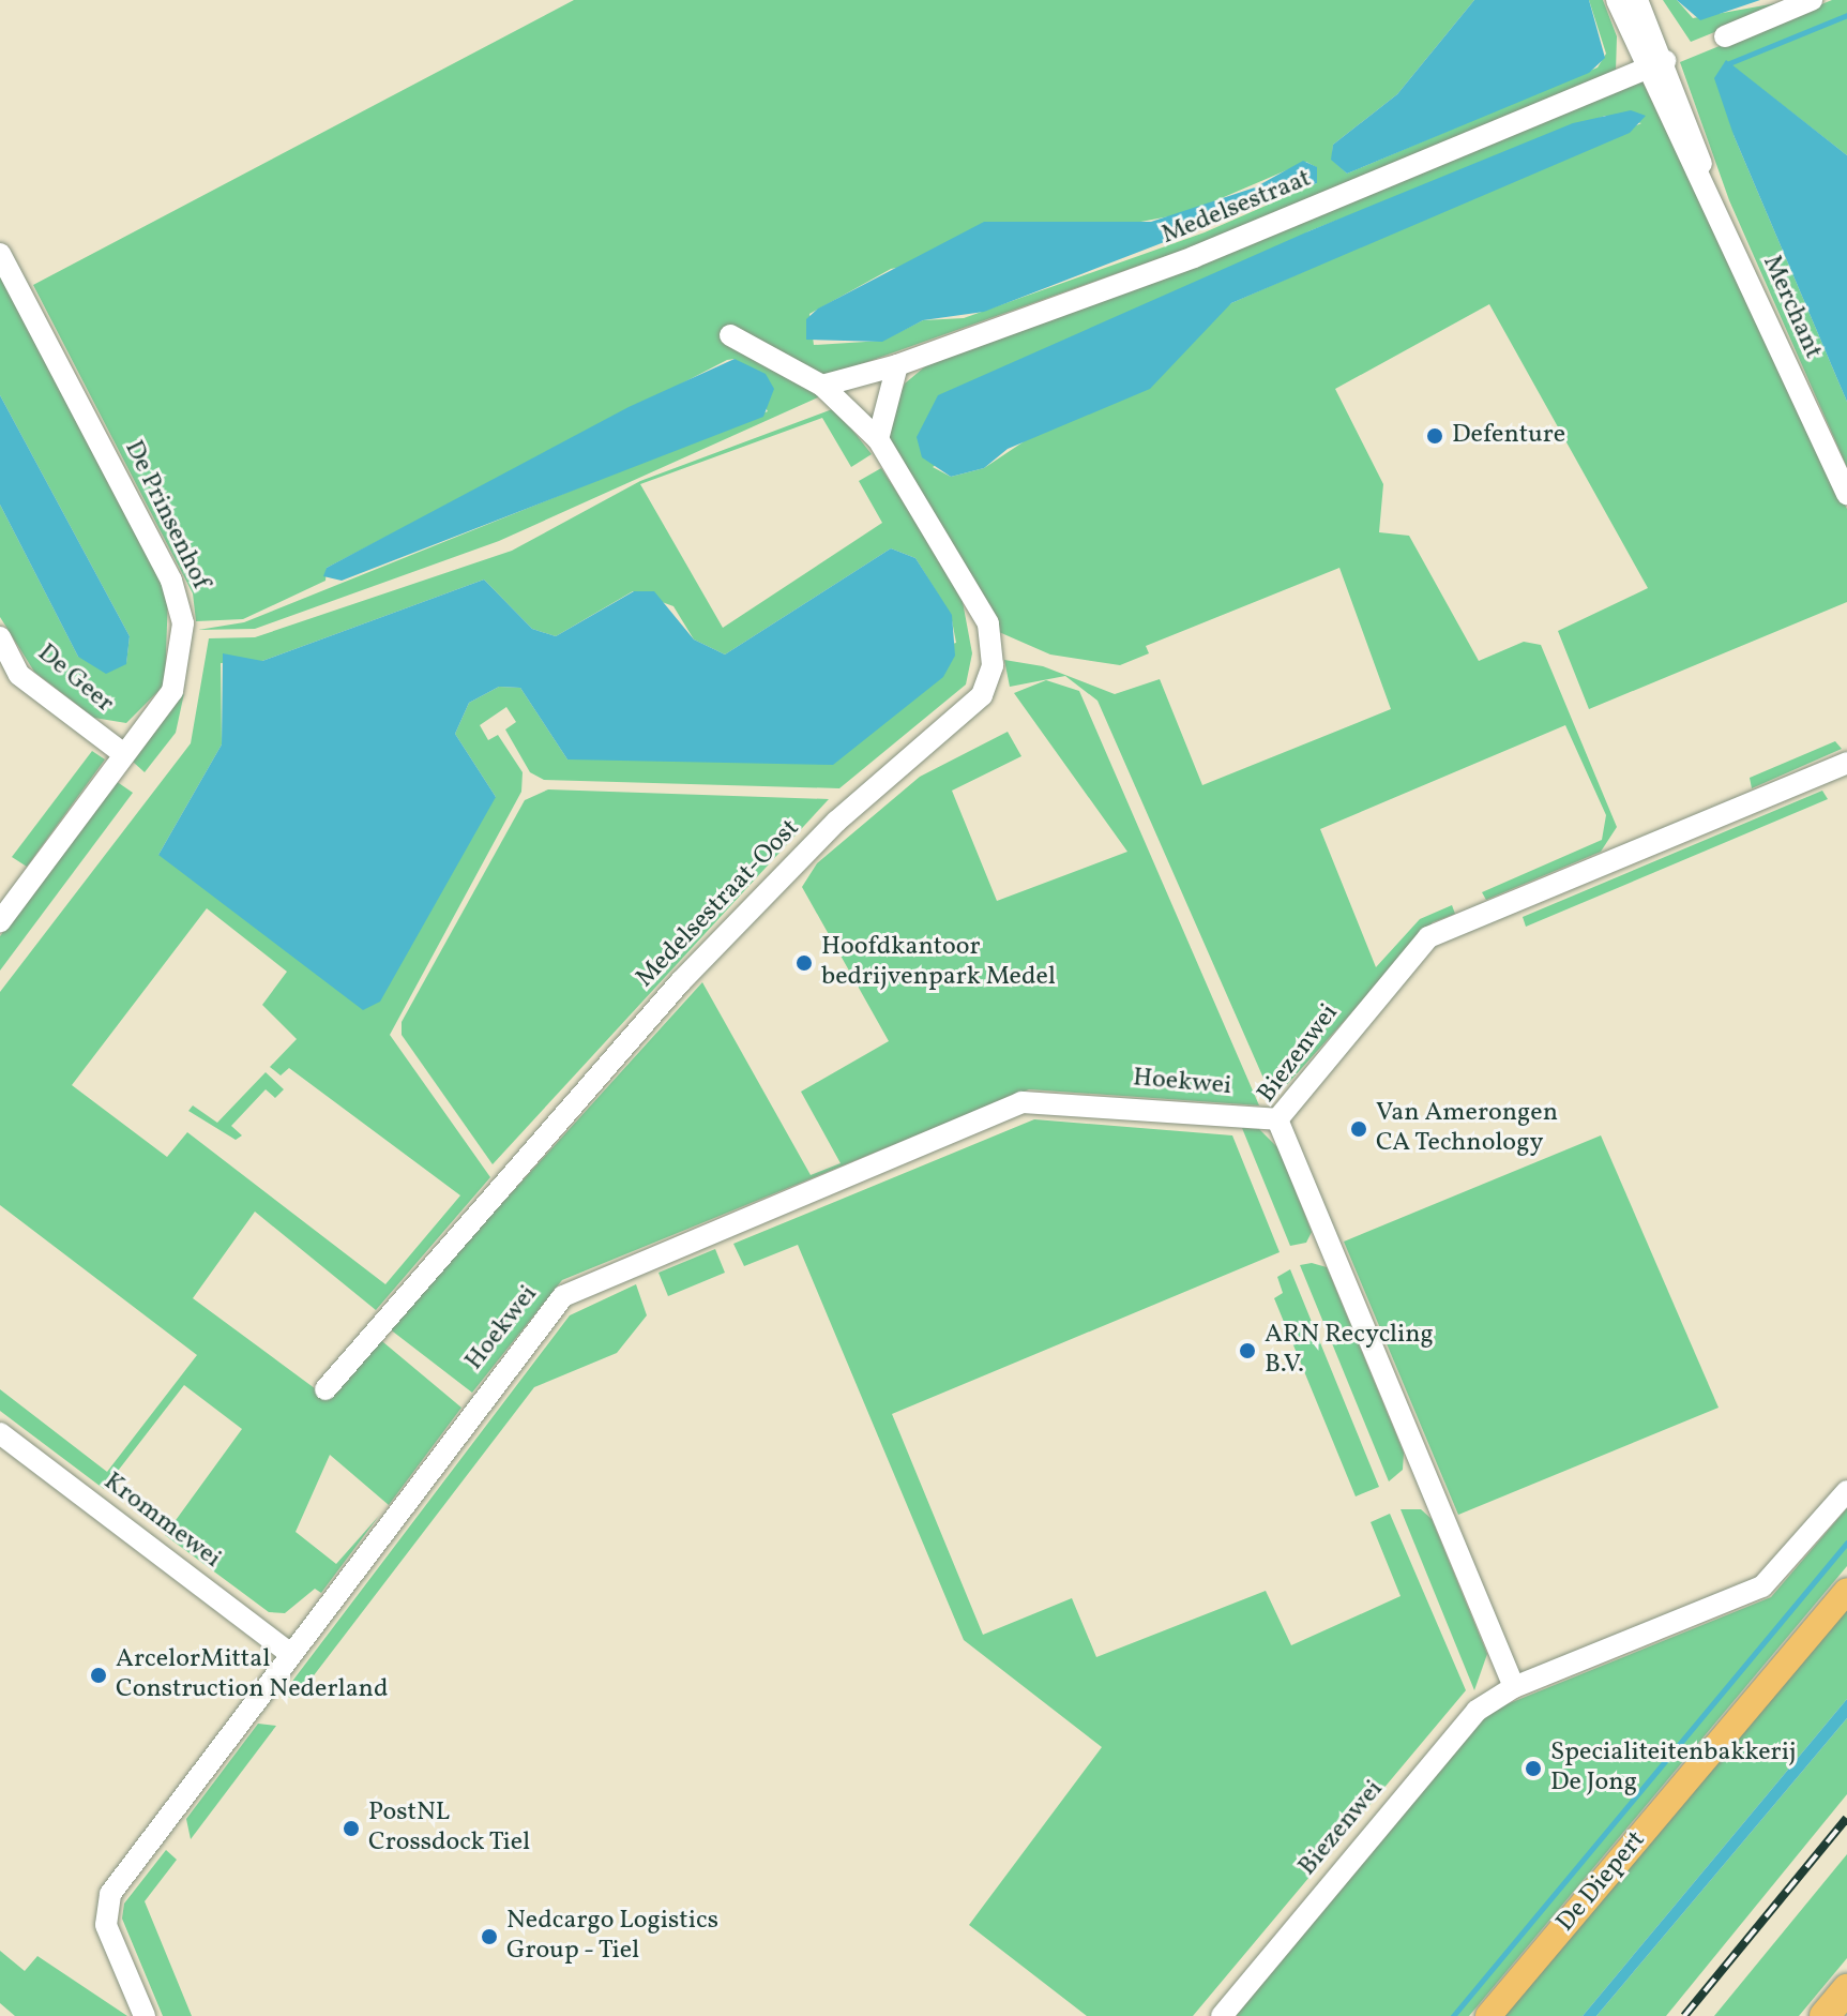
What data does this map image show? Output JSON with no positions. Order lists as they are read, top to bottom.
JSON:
{
  "streets": {
    "main road": ["De Diepert"],
    "street": [
      "Medelsestraat",
      "Merchant",
      "De Prinsenhof",
      "De Geer",
      "Medelsestraat-Oost",
      "Biezenwei",
      "Hoekwei",
      "Krommewei"
    ]
  },
  "crossings": [
    ["Medelsestraat", "Merchant"],
    ["Medelsestraat", "Medelsestraat-Oost"],
    ["De Prinsenhof", "De Geer"],
    ["Biezenwei", "Hoekwei"],
    ["Hoekwei", "Krommewei"]
  ],
  "places": [
    "Defenture",
    "Hoofdkantoor bedrijvenpark Medel",
    "Van Amerongen CA Technology",
    "ARN Recycling B.V.",
    "ArcelorMittal Construction Nederland",
    "Specialiteitenbakkerij De Jong",
    "PostNL Crossdock Tiel",
    "Nedcargo Logistics Group - Tiel"
  ]
}
